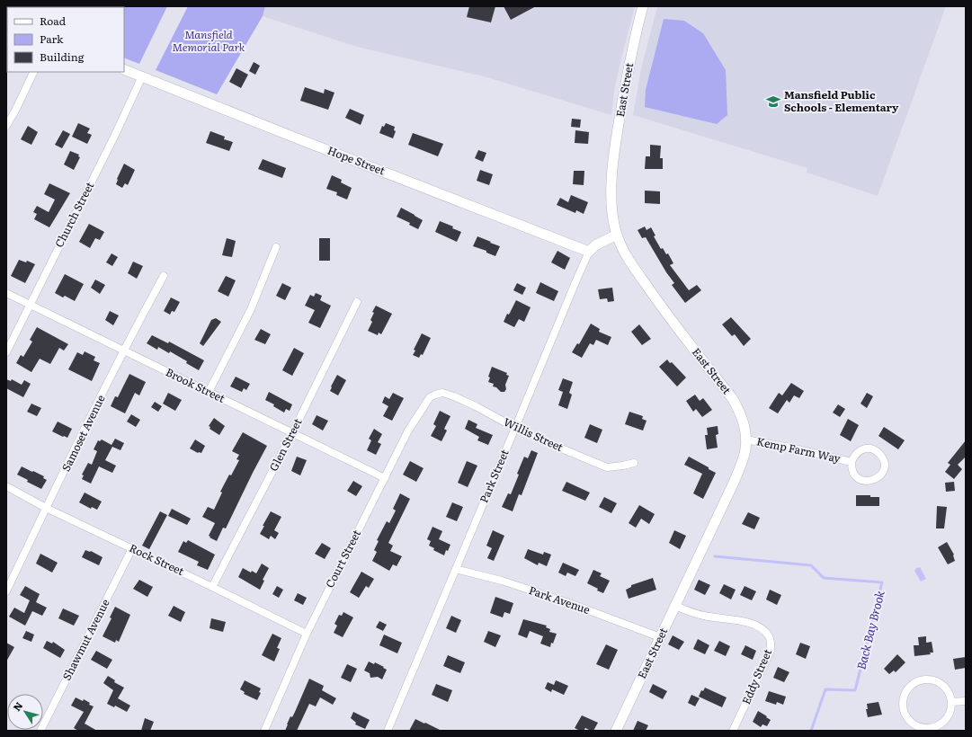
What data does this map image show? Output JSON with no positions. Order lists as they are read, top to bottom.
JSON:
{
  "streets": {
    "main road": ["East Street", "Hope Street"],
    "street": [
      "Church Street",
      "Brook Street",
      "Samoset Avenue",
      "Willis Street",
      "Glen Street",
      "Kemp Farm Way",
      "Park Street",
      "Court Street",
      "Rock Street",
      "Park Avenue",
      "Shawmut Avenue",
      "Eddy Street"
    ]
  },
  "crossings": [
    ["East Street", "Kemp Farm Way"],
    ["East Street", "Park Avenue"],
    ["East Street", "Eddy Street"],
    ["Hope Street", "Church Street"],
    ["Hope Street", "Park Street"],
    ["Church Street", "Brook Street"],
    ["Brook Street", "Samoset Avenue"],
    ["Brook Street", "Glen Street"],
    ["Brook Street", "Court Street"],
    ["Samoset Avenue", "Rock Street"],
    ["Willis Street", "Park Street"],
    ["Willis Street", "Court Street"],
    ["Glen Street", "Rock Street"],
    ["Park Street", "Park Avenue"],
    ["Court Street", "Rock Street"],
    ["Rock Street", "Shawmut Avenue"]
  ],
  "water": ["Back Bay Brook"],
  "parks": ["Mansfield Memorial Park"],
  "places": {
    "school or university": ["Mansfield Public Schools - Elementary"]
  },
  "legend": ["Road", "Park", "Building"],
  "north": "top left"
}
